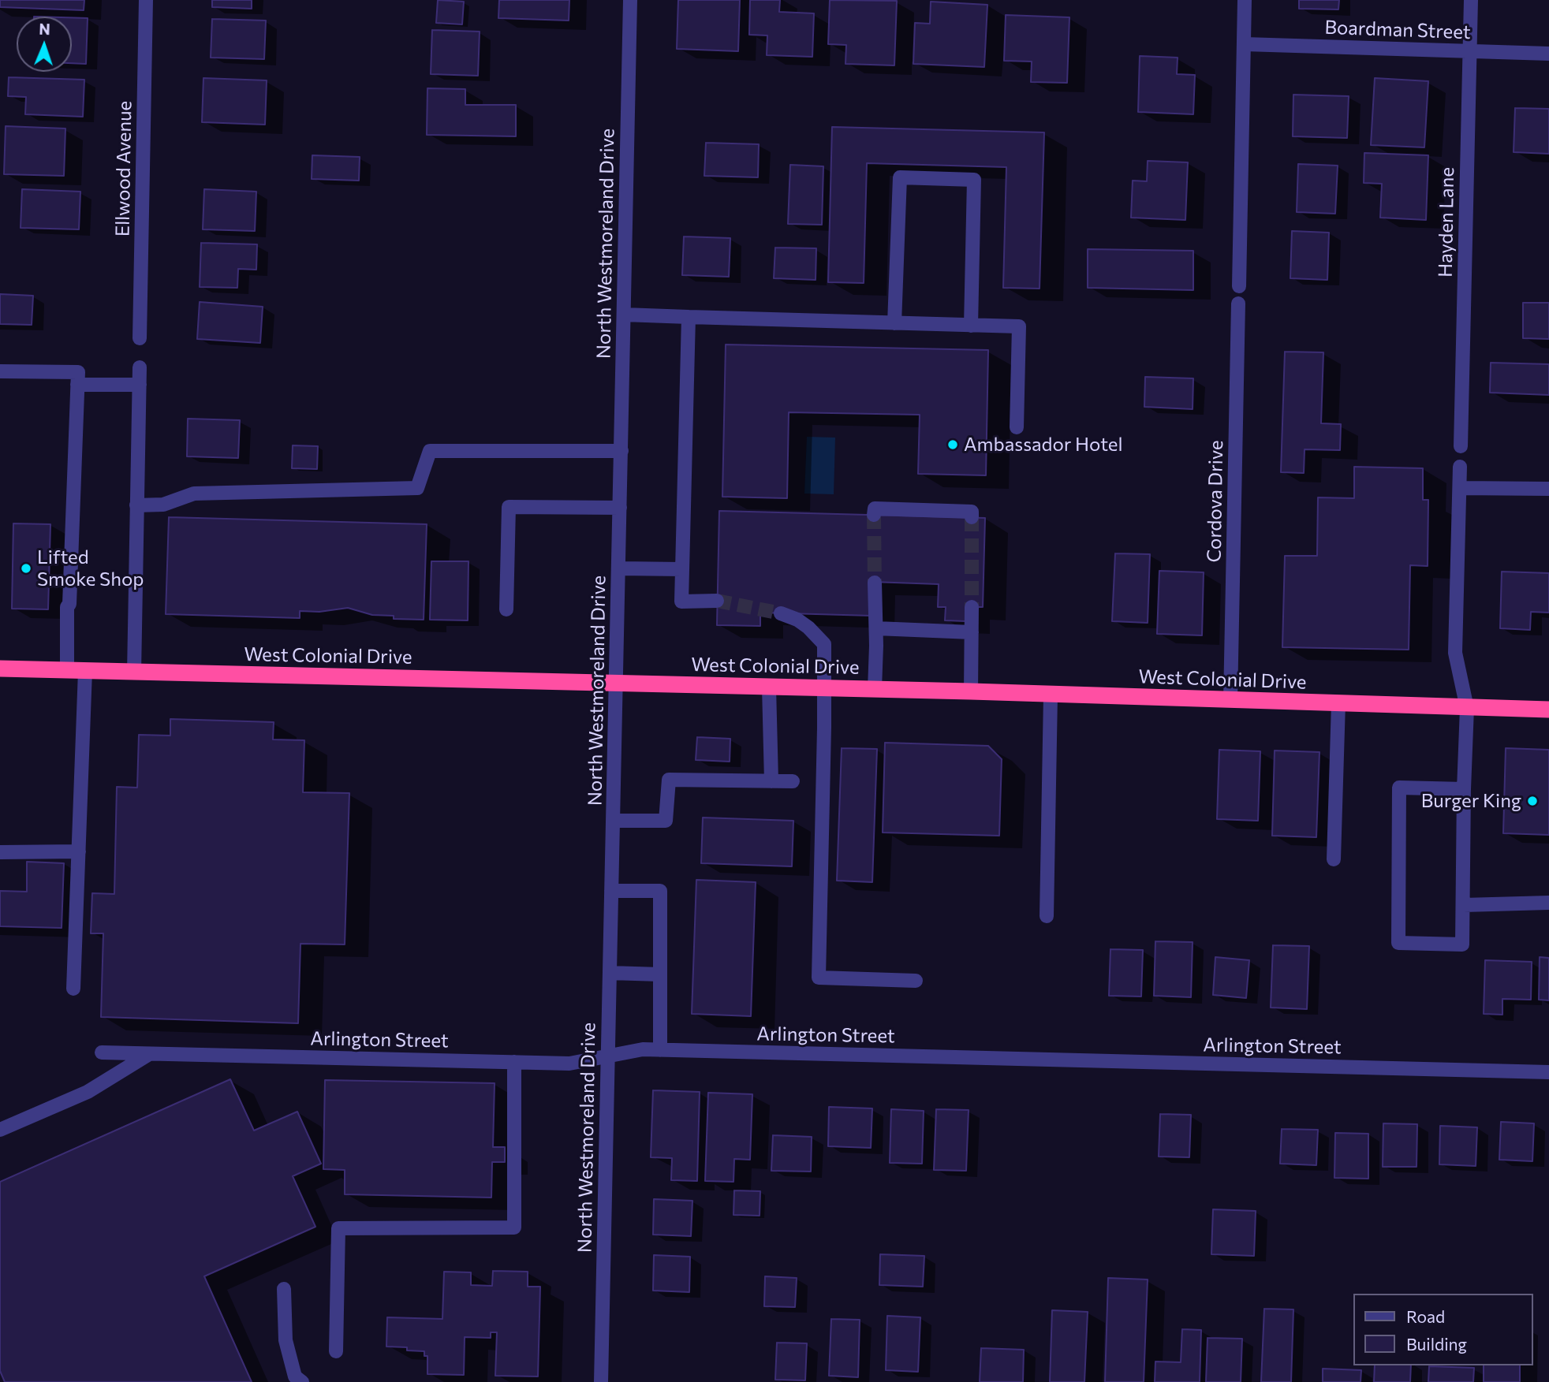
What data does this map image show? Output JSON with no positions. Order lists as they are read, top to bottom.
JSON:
{
  "streets": {
    "highway": ["West Colonial Drive"],
    "street": [
      "Boardman Street",
      "Ellwood Avenue",
      "Hayden Lane",
      "North Westmoreland Drive",
      "Cordova Drive",
      "Arlington Street"
    ]
  },
  "crossings": [
    ["Boardman Street", "Hayden Lane"],
    ["North Westmoreland Drive", "West Colonial Drive"],
    ["North Westmoreland Drive", "Arlington Street"],
    ["Cordova Drive", "West Colonial Drive"]
  ],
  "places": ["Ambassador Hotel", "Lifted Smoke Shop", "Burger King"],
  "legend": ["Road", "Building"],
  "north": "top"
}
